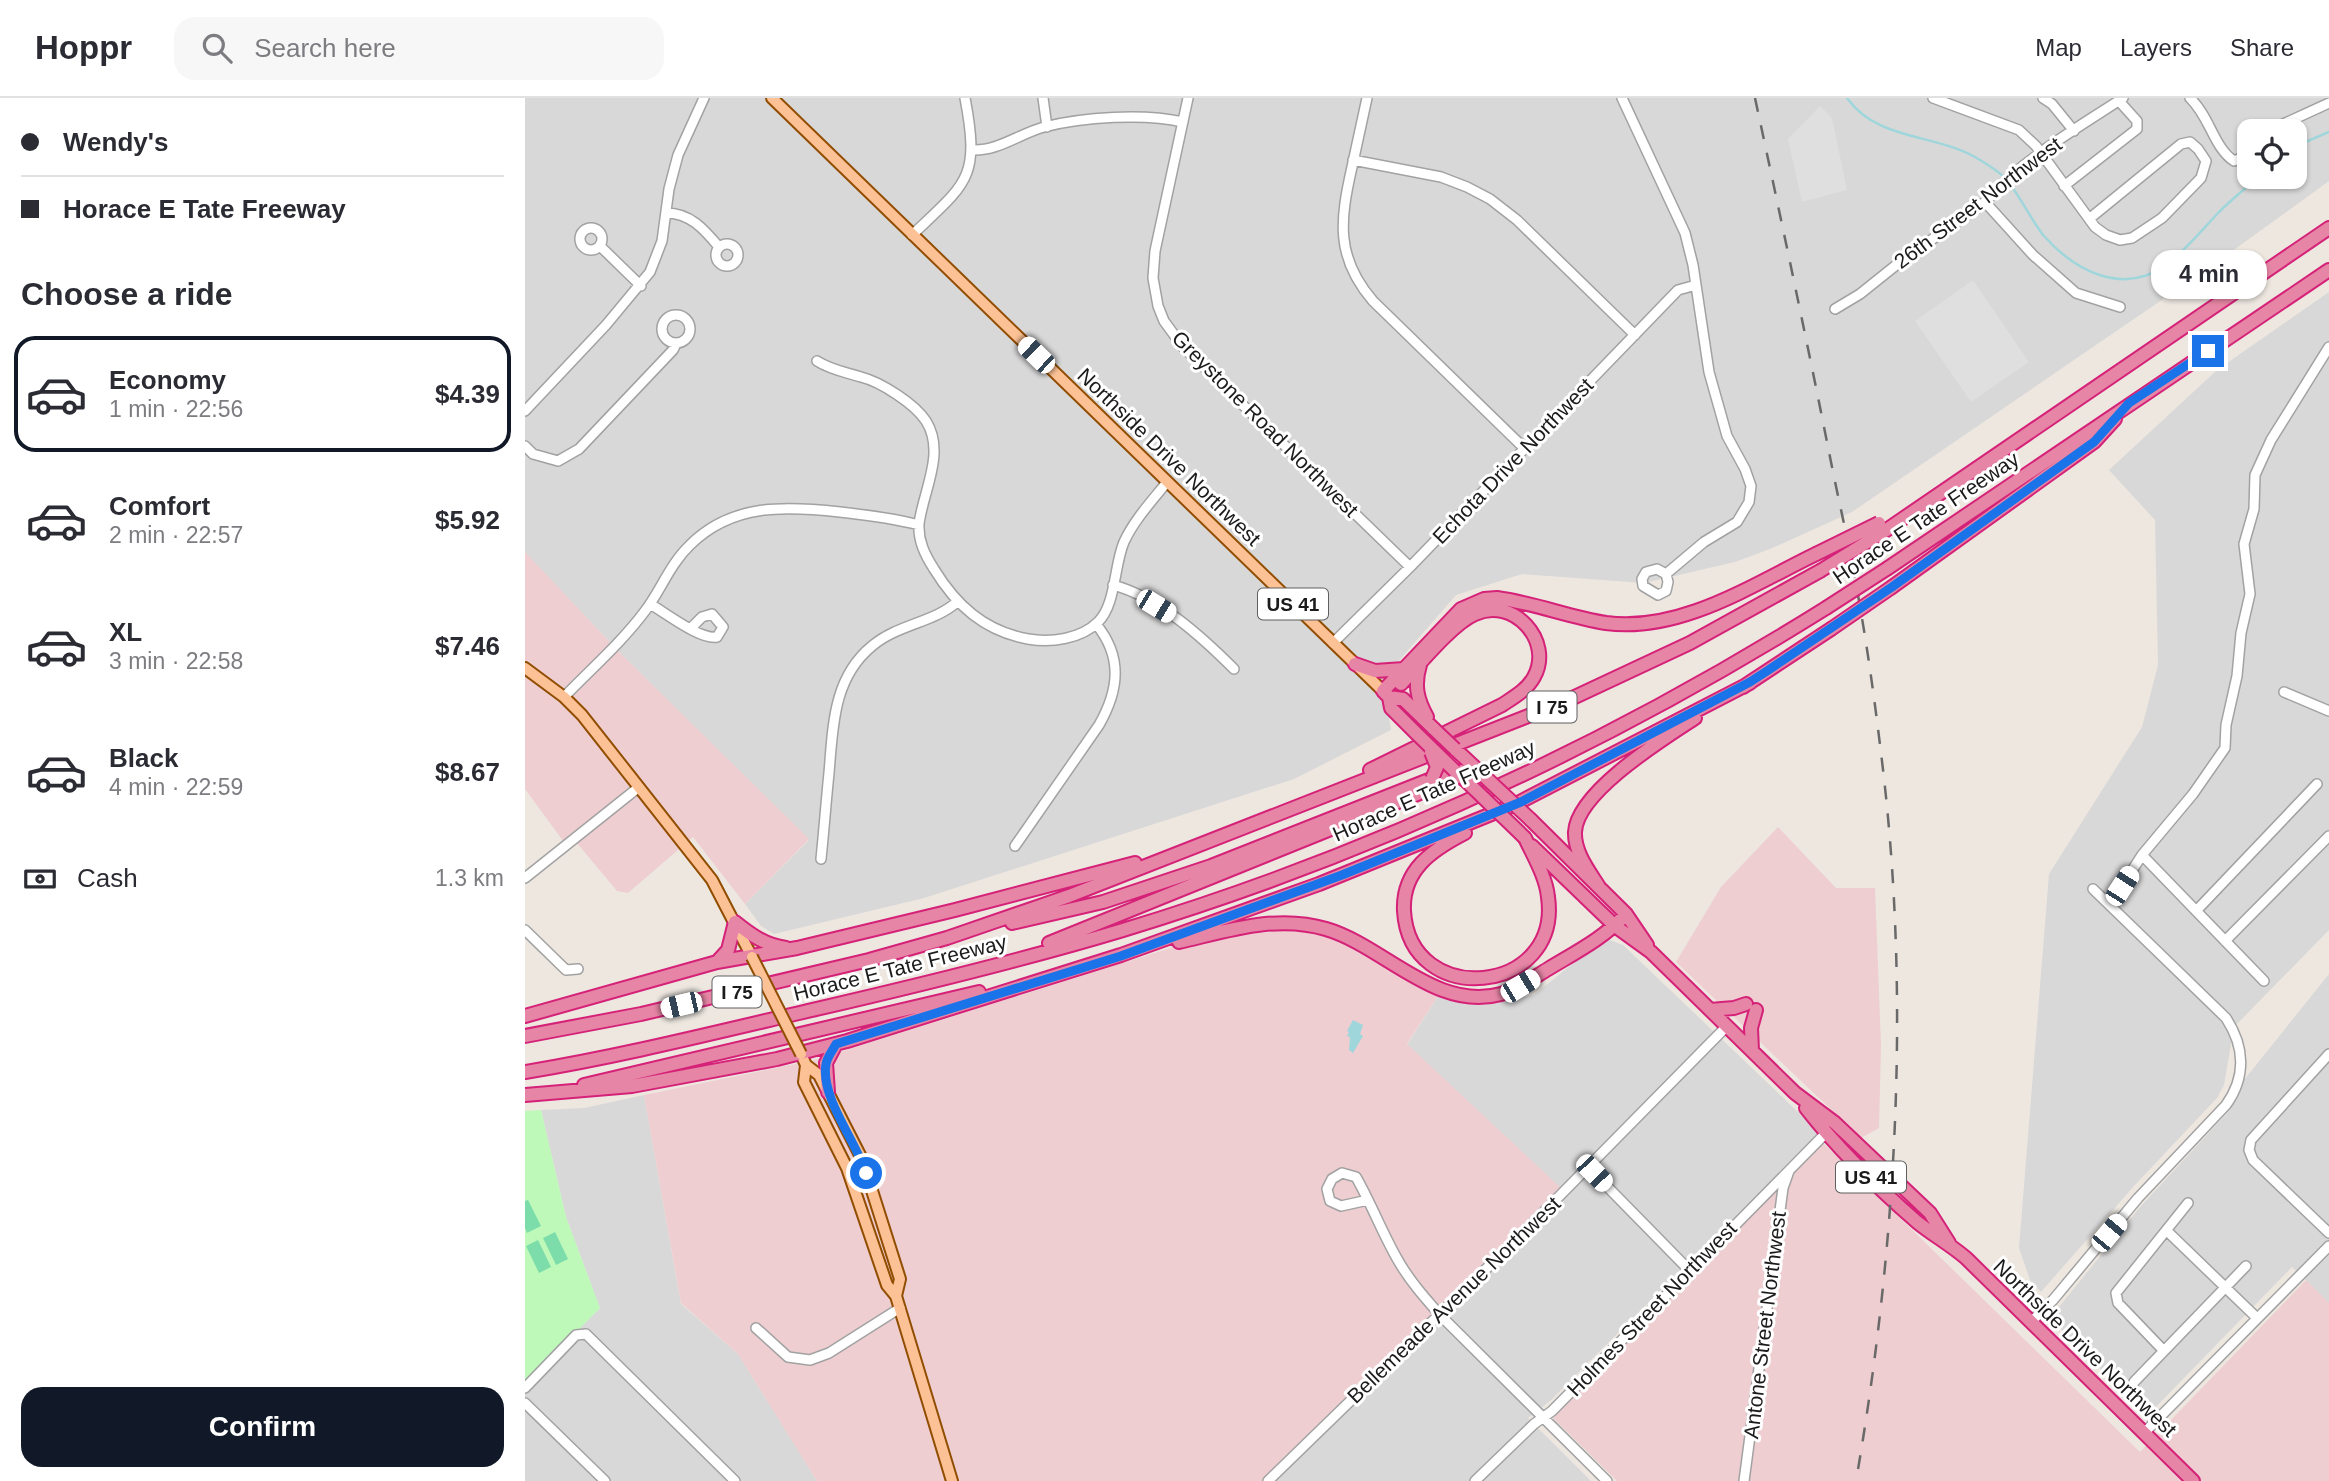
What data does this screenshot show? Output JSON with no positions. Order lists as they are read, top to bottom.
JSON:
{
  "streets": {
    "highway": [
      "Northside Drive Northwest",
      "Horace E Tate Freeway",
      "US 41",
      "I 75"
    ],
    "street": [
      "26th Street Northwest",
      "Greystone Road Northwest",
      "Echota Drive Northwest",
      "Bellemeade Avenue Northwest",
      "Holmes Street Northwest",
      "Antone Street Northwest"
    ]
  },
  "crossings": [
    ["Greystone Road Northwest", "Echota Drive Northwest"],
    ["Northside Drive Northwest", "Echota Drive Northwest"],
    ["Northside Drive Northwest", "Bellemeade Avenue Northwest"],
    ["Northside Drive Northwest", "Holmes Street Northwest"],
    ["Holmes Street Northwest", "Antone Street Northwest"]
  ],
  "page": {
    "header": "Hoppr",
    "search": "Search here",
    "nav": ["Map", "Layers", "Share"],
    "banner": ["Wendy's", "Horace E Tate Freeway"],
    "bubble": "4 min",
    "heading": "Choose a ride",
    "list": [
      {
        "name": "Economy",
        "note": "1 min · 22:56",
        "value": "$4.39"
      },
      {
        "name": "Comfort",
        "note": "2 min · 22:57",
        "value": "$5.92"
      },
      {
        "name": "XL",
        "note": "3 min · 22:58",
        "value": "$7.46"
      },
      {
        "name": "Black",
        "note": "4 min · 22:59",
        "value": "$8.67"
      }
    ],
    "pay": ["Cash", "1.3 km"],
    "buttons": "Confirm"
  }
}
